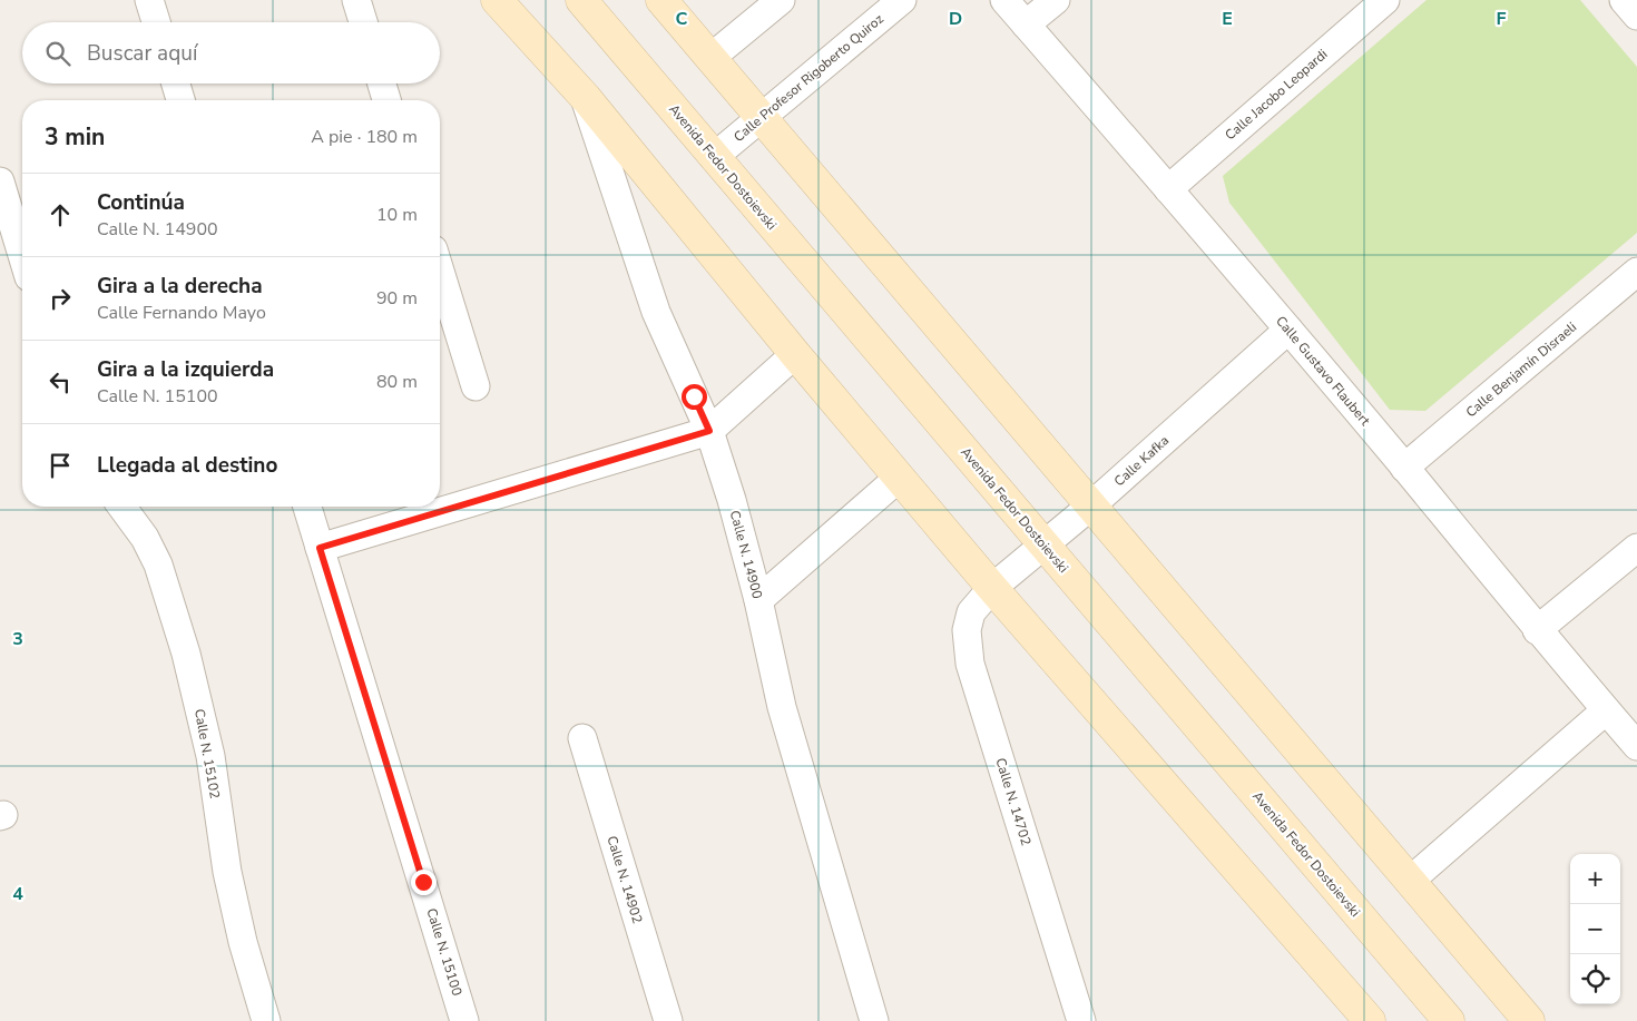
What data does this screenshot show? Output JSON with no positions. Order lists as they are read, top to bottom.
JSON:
{
  "streets": {
    "main road": ["Avenida Fedor Dostoievski"],
    "street": [
      "Calle Profesor Rigoberto Quiroz",
      "Calle Jacobo Leopardi",
      "Calle Benjamín Disraeli",
      "Calle Gustavo Flaubert",
      "Calle Kafka",
      "Calle N. 14900",
      "Calle N. 15102",
      "Calle N. 14702",
      "Calle N. 14902",
      "Calle N. 15100"
    ]
  },
  "crossings": [
    ["Calle Profesor Rigoberto Quiroz", "Avenida Fedor Dostoievski"],
    ["Calle Jacobo Leopardi", "Calle Gustavo Flaubert"],
    ["Avenida Fedor Dostoievski", "Calle Kafka"],
    ["Calle Benjamín Disraeli", "Calle Gustavo Flaubert"],
    ["Calle Gustavo Flaubert", "Calle Kafka"],
    ["Calle Kafka", "Calle N. 14702"]
  ],
  "page": {
    "search": "Buscar aquí",
    "heading": ["3 min", "A pie · 180 m"],
    "list": [
      ["Continúa", "Calle N. 14900", "10 m"],
      ["Gira a la derecha", "Calle Fernando Mayo", "90 m"],
      ["Gira a la izquierda", "Calle N. 15100", "80 m"],
      "Llegada al destino"
    ],
    "map_buttons": ["+", "−"]
  },
  "grid": {
    "columns": [
      "C",
      "D",
      "E",
      "F"
    ],
    "rows": ["3", "4"]
  }
}
